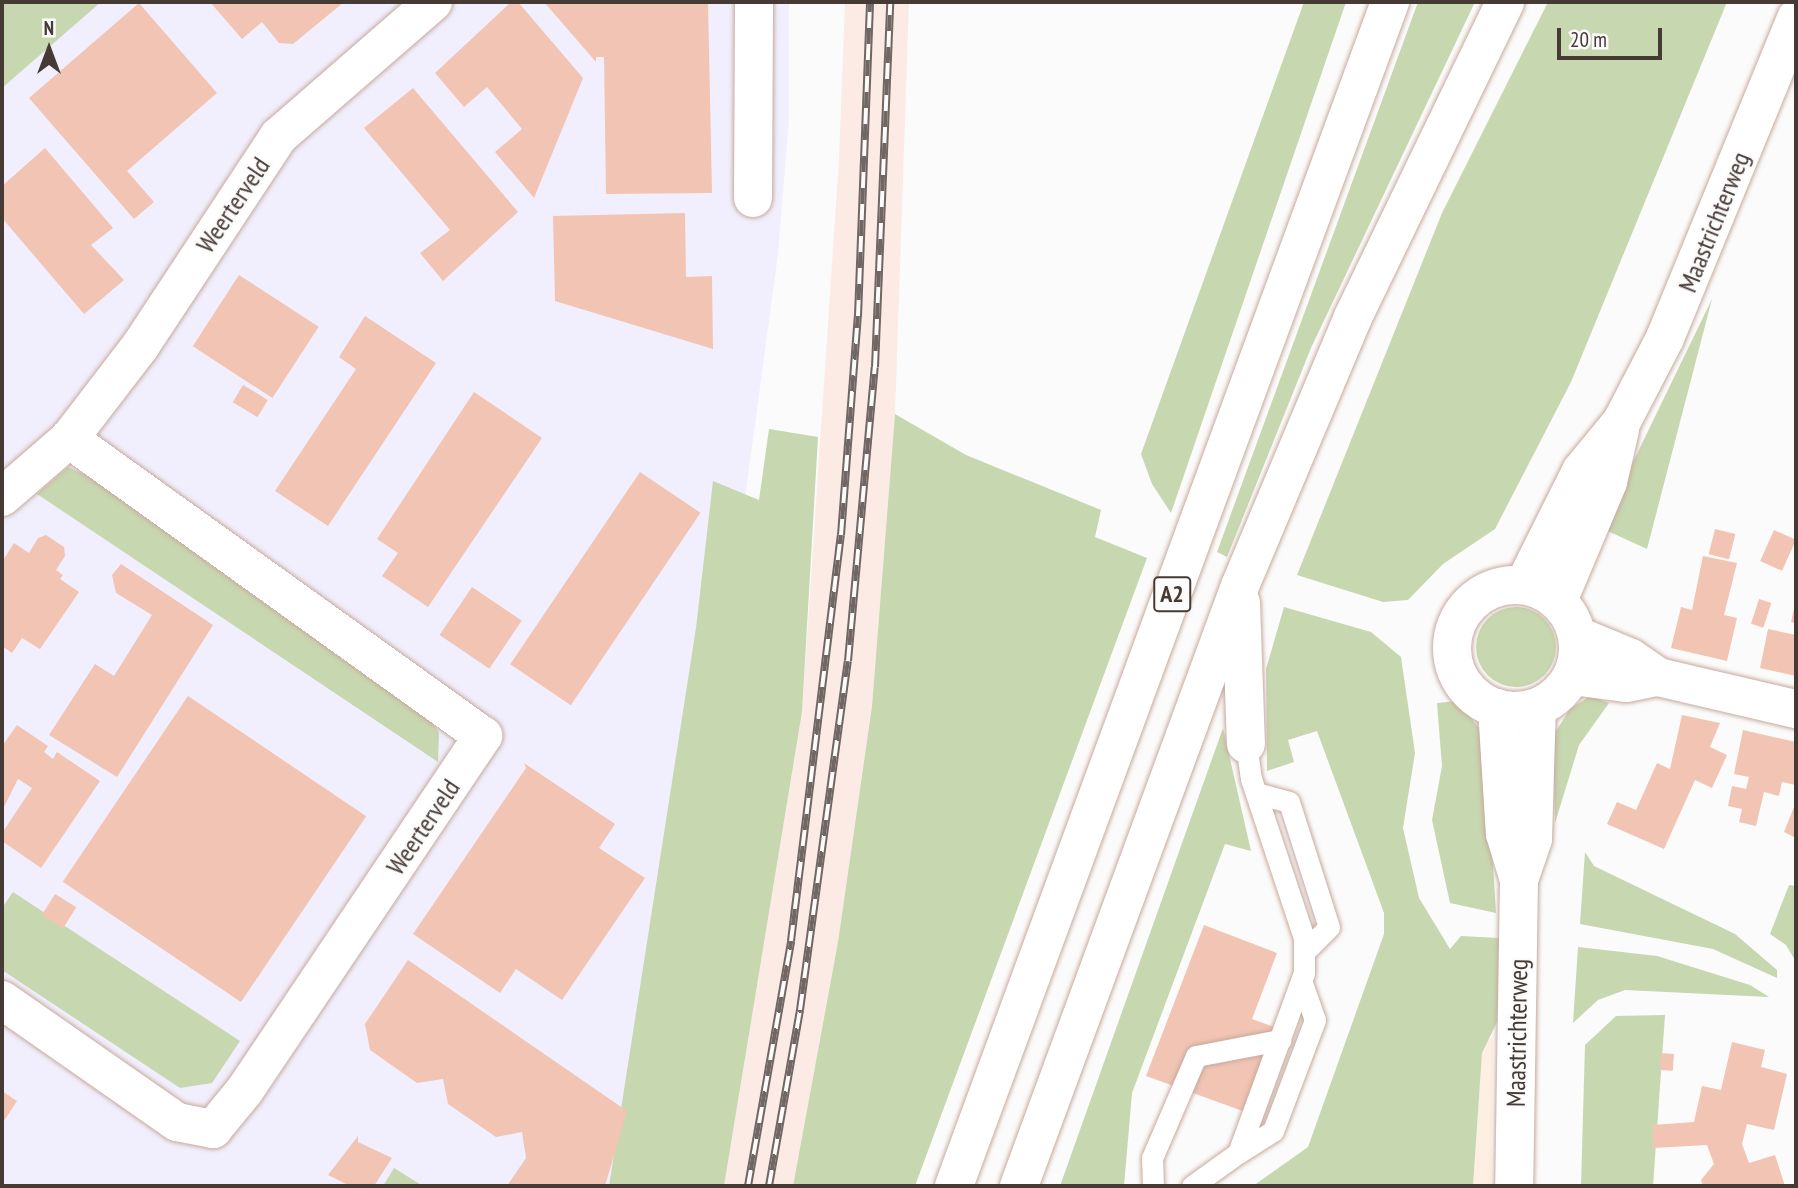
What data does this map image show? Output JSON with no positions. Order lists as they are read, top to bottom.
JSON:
{
  "streets": {
    "main road": ["Weerterveld", "Maastrichterweg", "A2"]
  },
  "scale_bar": "20 m",
  "north": "top"
}
